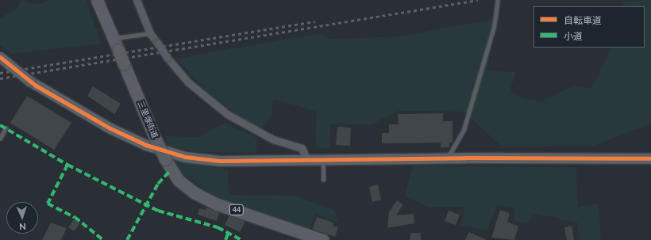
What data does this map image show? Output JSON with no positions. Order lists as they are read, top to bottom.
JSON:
{
  "streets": {
    "main road": ["三里塚街道", "44"]
  },
  "legend": ["自転車道", "小道"],
  "north": "bottom"
}
